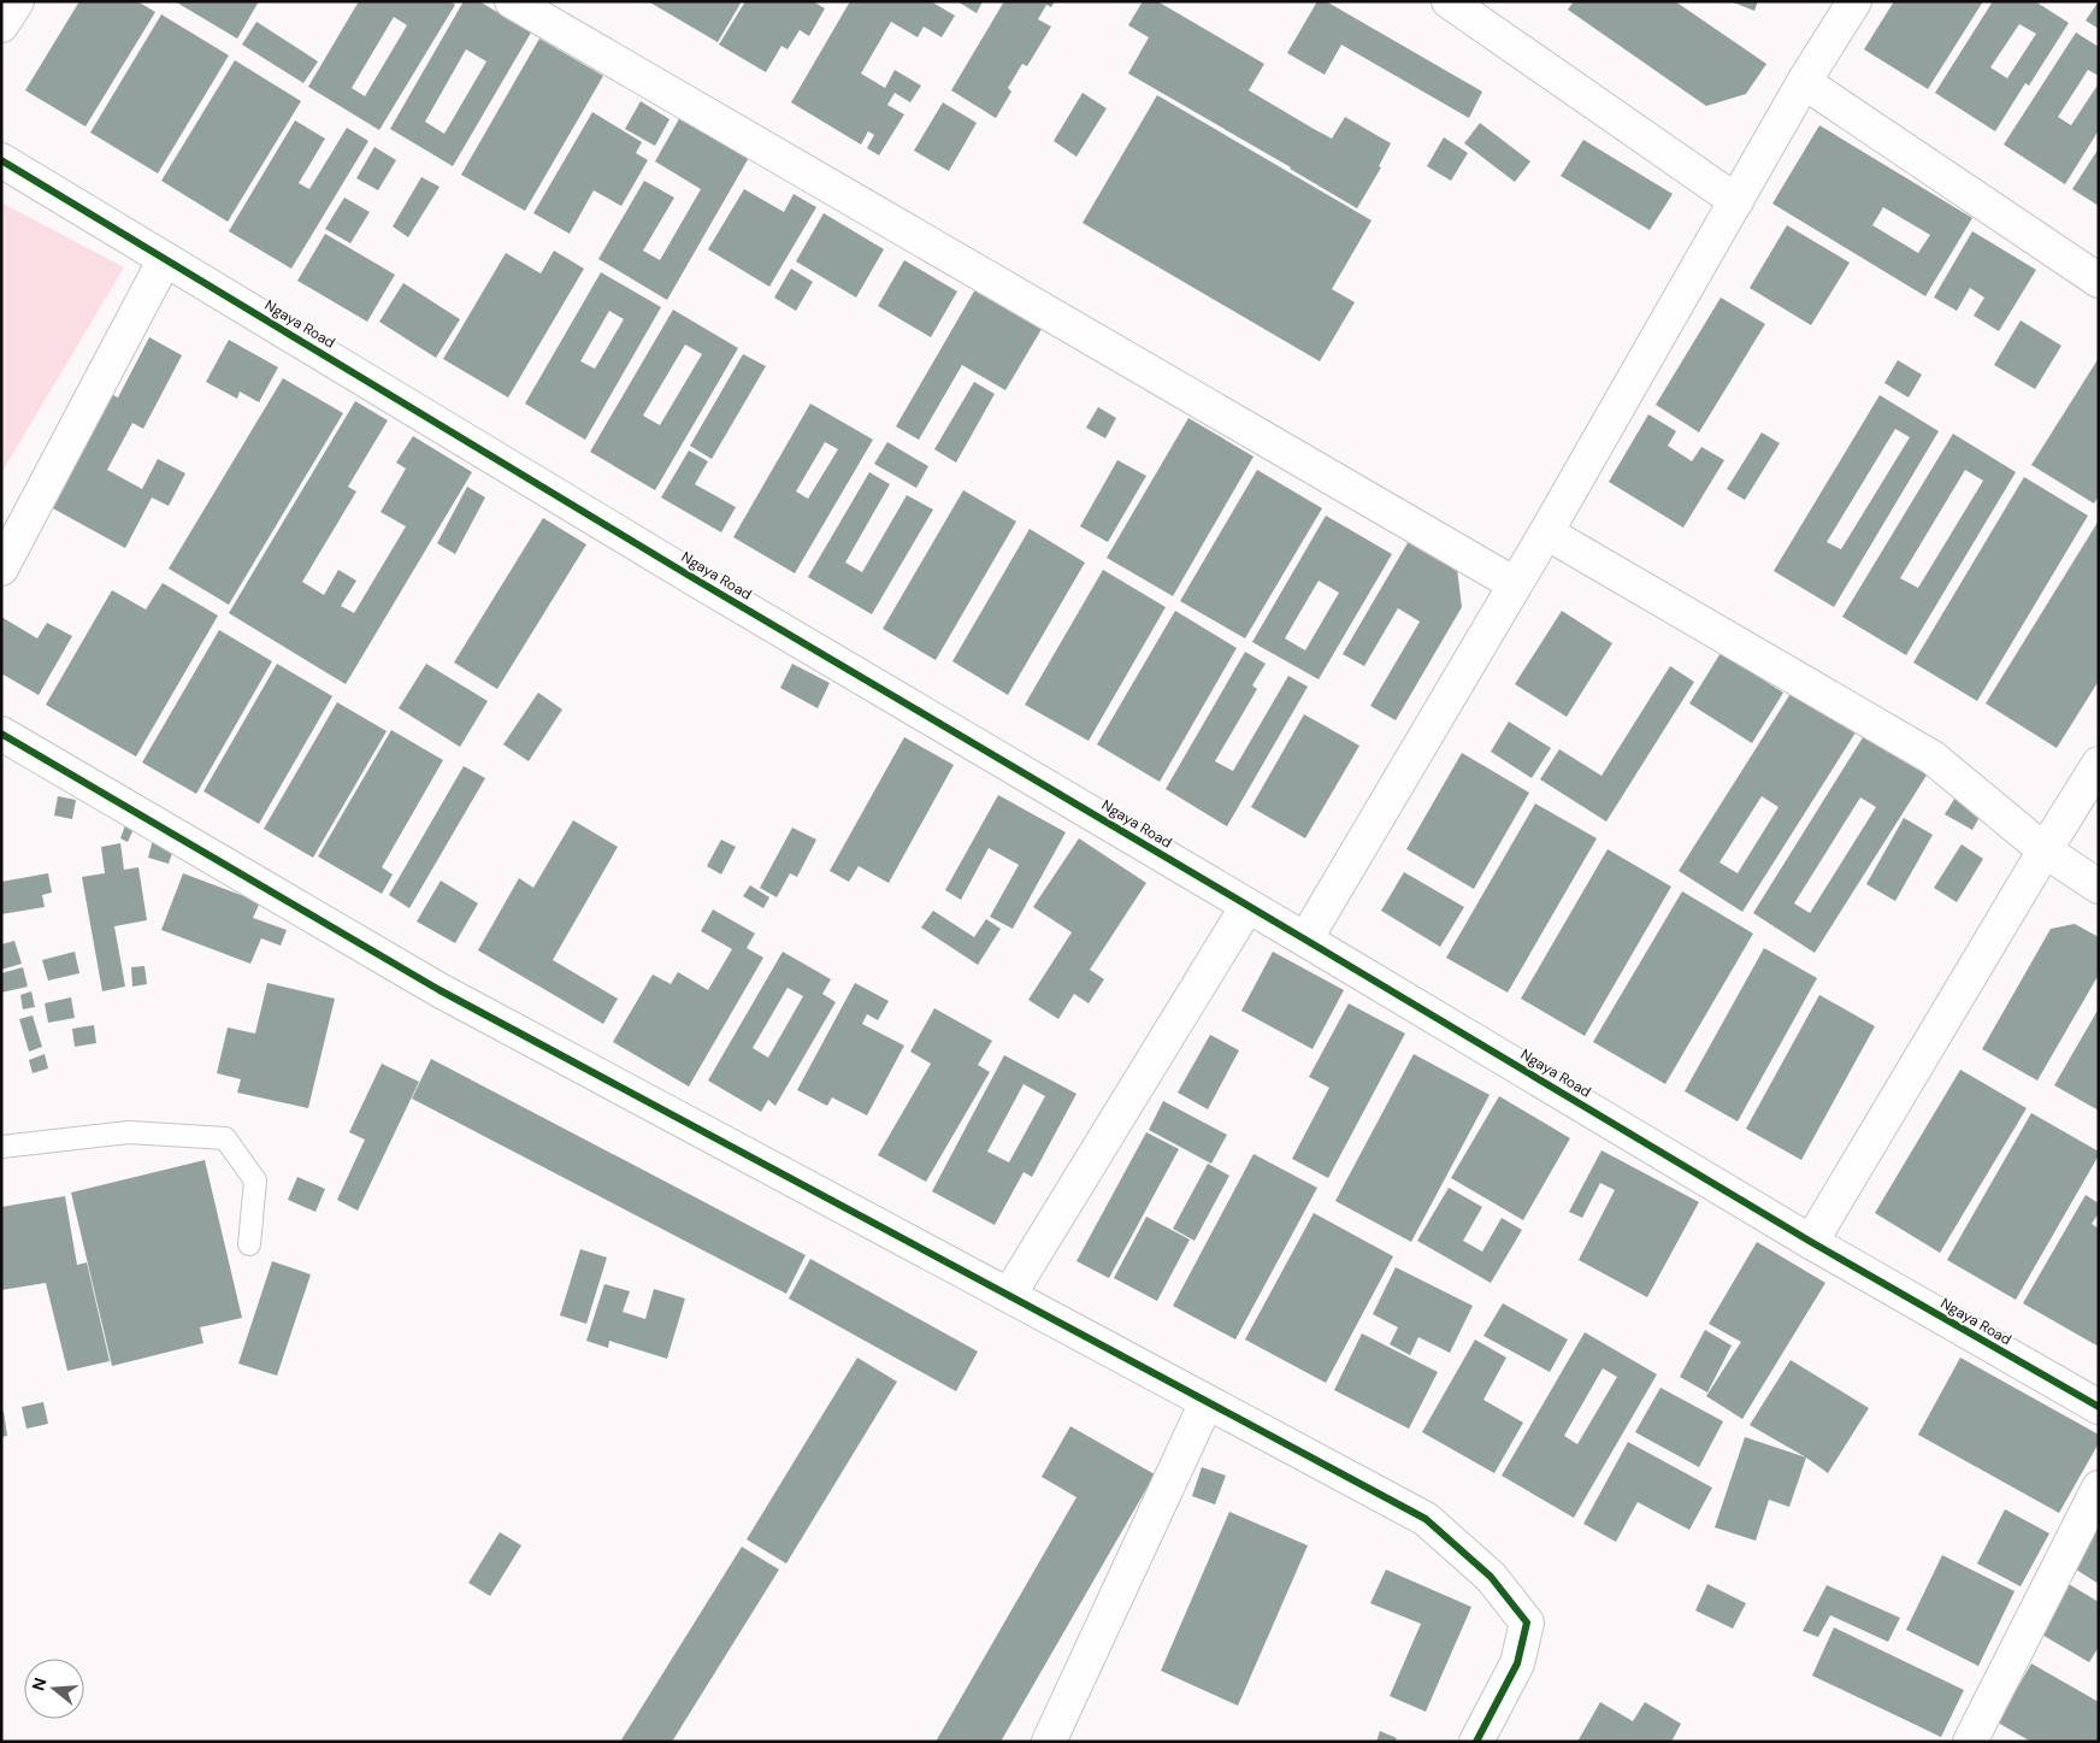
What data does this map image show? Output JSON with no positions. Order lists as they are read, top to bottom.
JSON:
{
  "streets": {
    "street": ["Ngaya Road"]
  },
  "north": "left"
}
